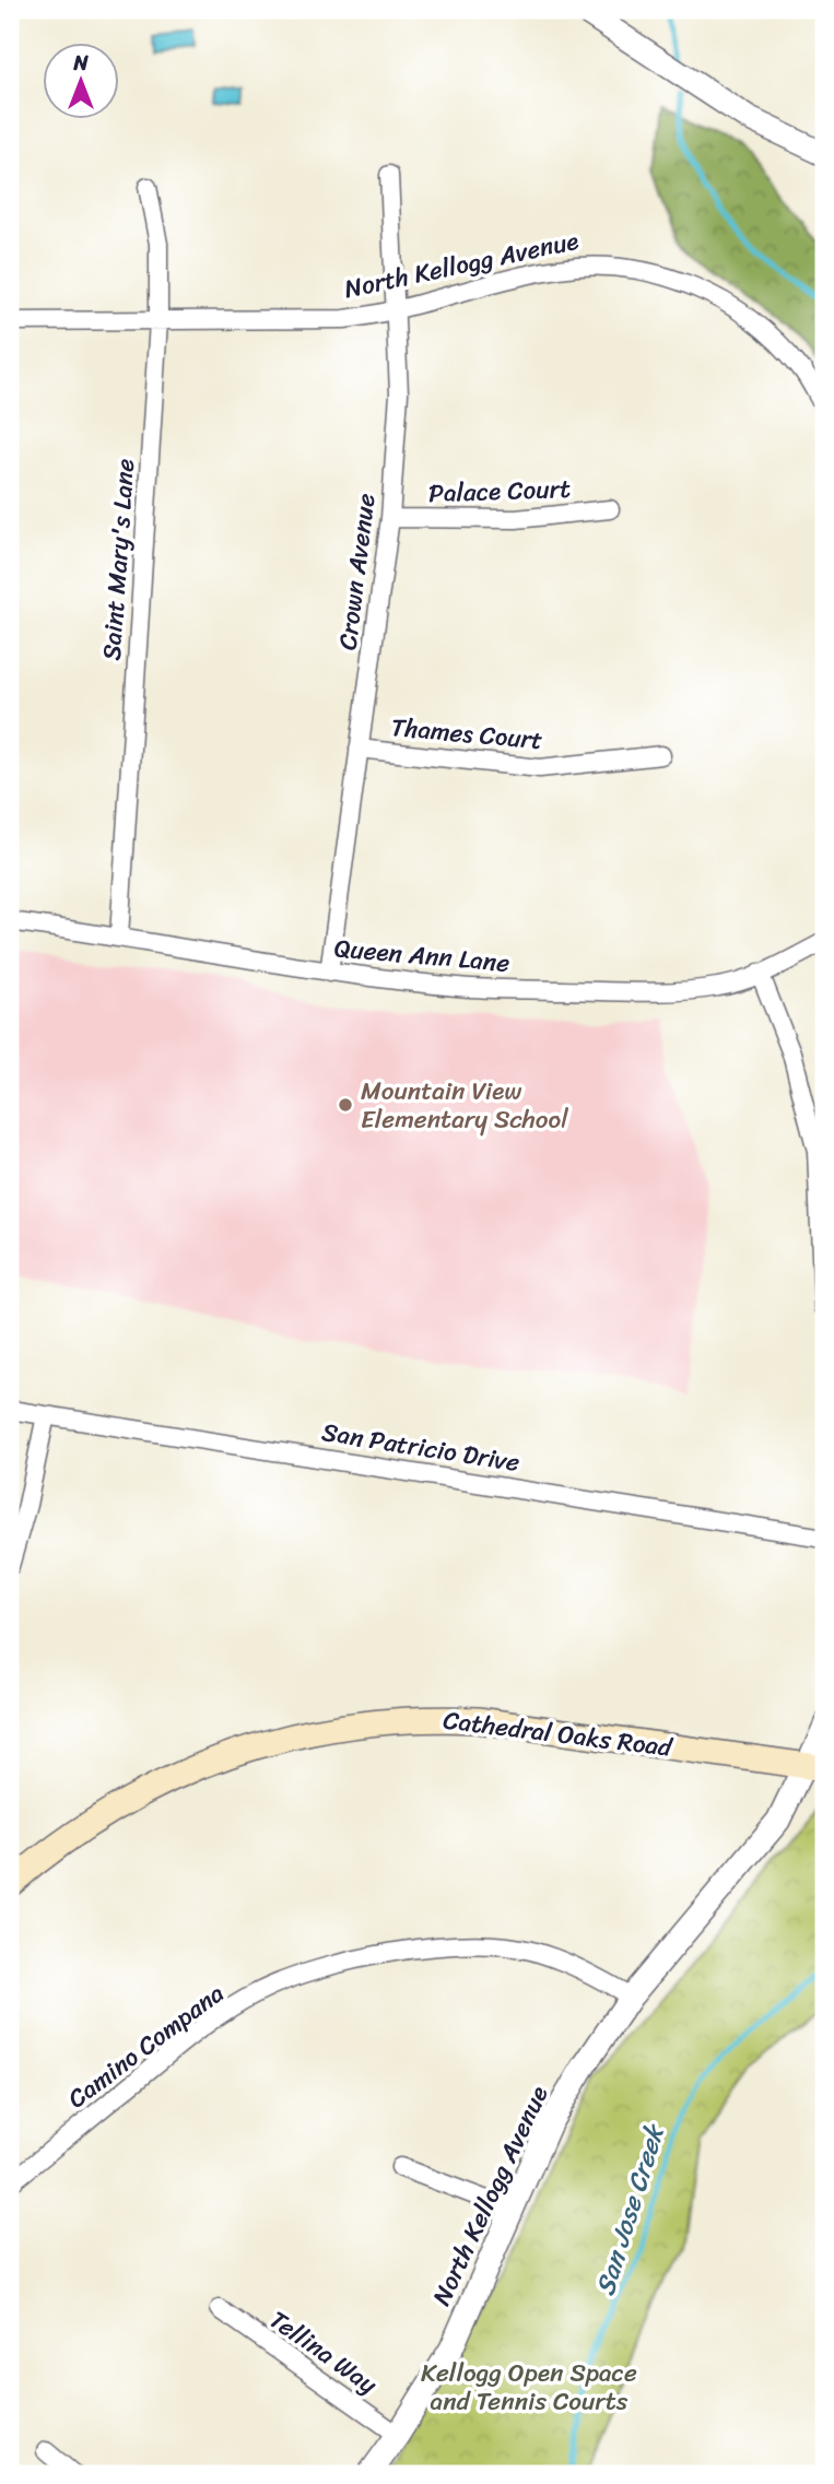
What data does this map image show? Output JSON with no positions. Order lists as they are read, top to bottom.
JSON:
{
  "streets": {
    "main road": ["Cathedral Oaks Road"],
    "street": [
      "North Kellogg Avenue",
      "Palace Court",
      "Saint Mary's Lane",
      "Crown Avenue",
      "Thames Court",
      "Queen Ann Lane",
      "San Patricio Drive",
      "Camino Compana",
      "Tellina Way"
    ]
  },
  "crossings": [
    ["North Kellogg Avenue", "Saint Mary's Lane"],
    ["North Kellogg Avenue", "Crown Avenue"],
    ["North Kellogg Avenue", "Cathedral Oaks Road"],
    ["North Kellogg Avenue", "Camino Compana"],
    ["North Kellogg Avenue", "Tellina Way"],
    ["Palace Court", "Crown Avenue"],
    ["Saint Mary's Lane", "Queen Ann Lane"],
    ["Crown Avenue", "Thames Court"],
    ["Crown Avenue", "Queen Ann Lane"]
  ],
  "water": ["San Jose Creek"],
  "parks": ["Kellogg Open Space and Tennis Courts"],
  "places": ["Mountain View Elementary School"],
  "north": "top"
}
